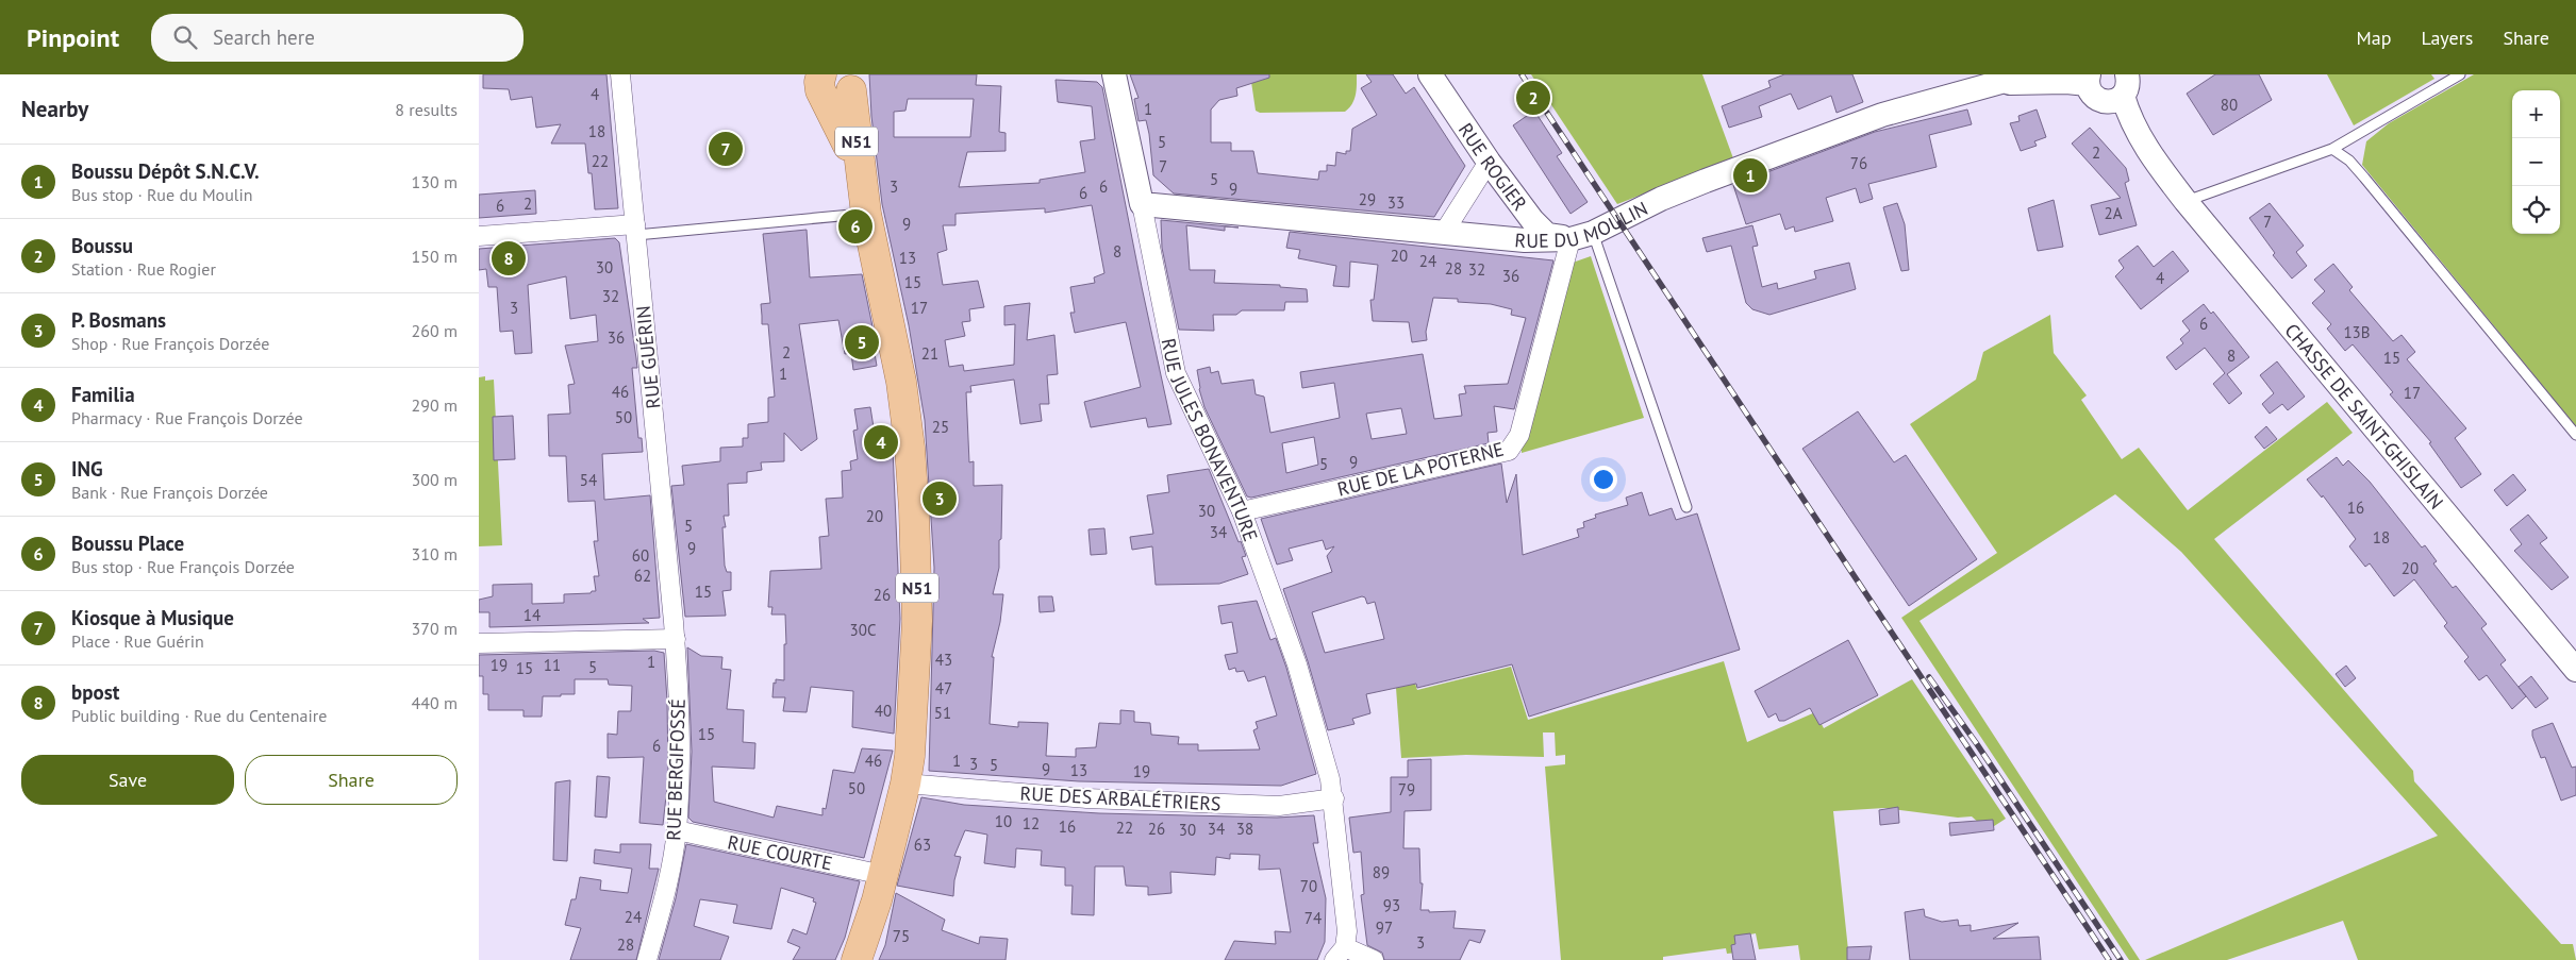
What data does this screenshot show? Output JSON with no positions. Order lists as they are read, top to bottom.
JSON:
{
  "streets": {
    "main road": ["N51"],
    "street": [
      "RUE ROGIER",
      "RUE DU MOULIN",
      "RUE GUÉRIN",
      "CHASSE DE SAINT-GHISLAIN",
      "RUE JULES BONAVENTURE",
      "RUE DE LA POTERNE",
      "RUE BERGIFOSSÉ",
      "RUE DES ARBALÉTRIERS",
      "RUE COURTE"
    ]
  },
  "crossings": [
    ["N51", "RUE DES ARBALÉTRIERS"],
    ["N51", "RUE COURTE"],
    ["RUE ROGIER", "RUE DU MOULIN"],
    ["RUE ROGIER", "RUE DE LA POTERNE"],
    ["RUE DU MOULIN", "RUE JULES BONAVENTURE"],
    ["RUE DU MOULIN", "RUE DE LA POTERNE"],
    ["RUE GUÉRIN", "RUE BERGIFOSSÉ"],
    ["RUE JULES BONAVENTURE", "RUE DE LA POTERNE"],
    ["RUE JULES BONAVENTURE", "RUE DES ARBALÉTRIERS"],
    ["RUE BERGIFOSSÉ", "RUE COURTE"]
  ],
  "house_numbers": [
    "4",
    "80",
    "1",
    "18",
    "5",
    "2",
    "22",
    "76",
    "7",
    "5",
    "3",
    "6",
    "9",
    "6",
    "29",
    "33",
    "2",
    "6",
    "2A",
    "7",
    "9",
    "8",
    "20",
    "13",
    "24",
    "30",
    "28",
    "32",
    "36",
    "4",
    "15",
    "32",
    "3",
    "17",
    "6",
    "13B",
    "36",
    "2",
    "21",
    "8",
    "15",
    "1",
    "46",
    "17",
    "50",
    "25",
    "9",
    "5",
    "54",
    "16",
    "30",
    "20",
    "5",
    "34",
    "18",
    "9",
    "60",
    "20",
    "62",
    "15",
    "26",
    "14",
    "30C",
    "43",
    "1",
    "19",
    "11",
    "5",
    "15",
    "47",
    "40",
    "51",
    "15",
    "6",
    "46",
    "1",
    "3",
    "5",
    "9",
    "13",
    "19",
    "50",
    "79",
    "10",
    "12",
    "16",
    "22",
    "26",
    "34",
    "38",
    "30",
    "63",
    "89",
    "70",
    "93",
    "24",
    "74",
    "97",
    "75",
    "3",
    "28"
  ],
  "page": {
    "header": "Pinpoint",
    "search": "Search here",
    "nav": ["Map", "Layers", "Share"],
    "heading": ["Nearby", "8 results"],
    "pins": [
      "2",
      "7",
      "1",
      "6",
      "8",
      "5",
      "4",
      "3"
    ],
    "map_buttons": ["+", "−"],
    "list": [
      {
        "mark": "1",
        "name": "Boussu Dépôt S.N.C.V.",
        "note": "Bus stop · Rue du Moulin",
        "value": "130 m"
      },
      {
        "mark": "2",
        "name": "Boussu",
        "note": "Station · Rue Rogier",
        "value": "150 m"
      },
      {
        "mark": "3",
        "name": "P. Bosmans",
        "note": "Shop · Rue François Dorzée",
        "value": "260 m"
      },
      {
        "mark": "4",
        "name": "Familia",
        "note": "Pharmacy · Rue François Dorzée",
        "value": "290 m"
      },
      {
        "mark": "5",
        "name": "ING",
        "note": "Bank · Rue François Dorzée",
        "value": "300 m"
      },
      {
        "mark": "6",
        "name": "Boussu Place",
        "note": "Bus stop · Rue François Dorzée",
        "value": "310 m"
      },
      {
        "mark": "7",
        "name": "Kiosque à Musique",
        "note": "Place · Rue Guérin",
        "value": "370 m"
      },
      {
        "mark": "8",
        "name": "bpost",
        "note": "Public building · Rue du Centenaire",
        "value": "440 m"
      }
    ],
    "buttons": ["Save", "Share"]
  }
}
